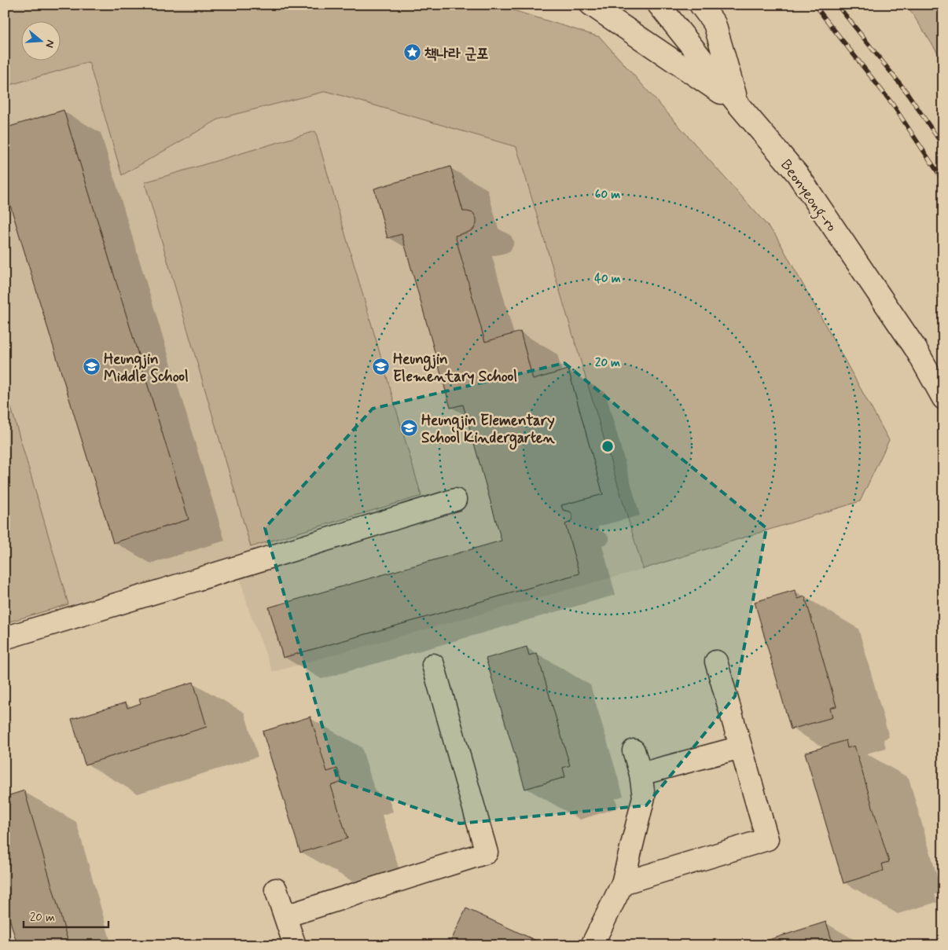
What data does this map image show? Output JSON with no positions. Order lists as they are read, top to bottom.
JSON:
{
  "streets": {
    "street": ["Beonyeong-ro"]
  },
  "places": {
    "place": ["책나라 군포"],
    "school or university": ["Heungjin Middle School", "Heungjin Elementary School", "Heungjin Elementary School Kindergarten"]
  },
  "scale_bar": "20 m",
  "north": "right",
  "rings": ["60 m", "40 m", "20 m"]
}
